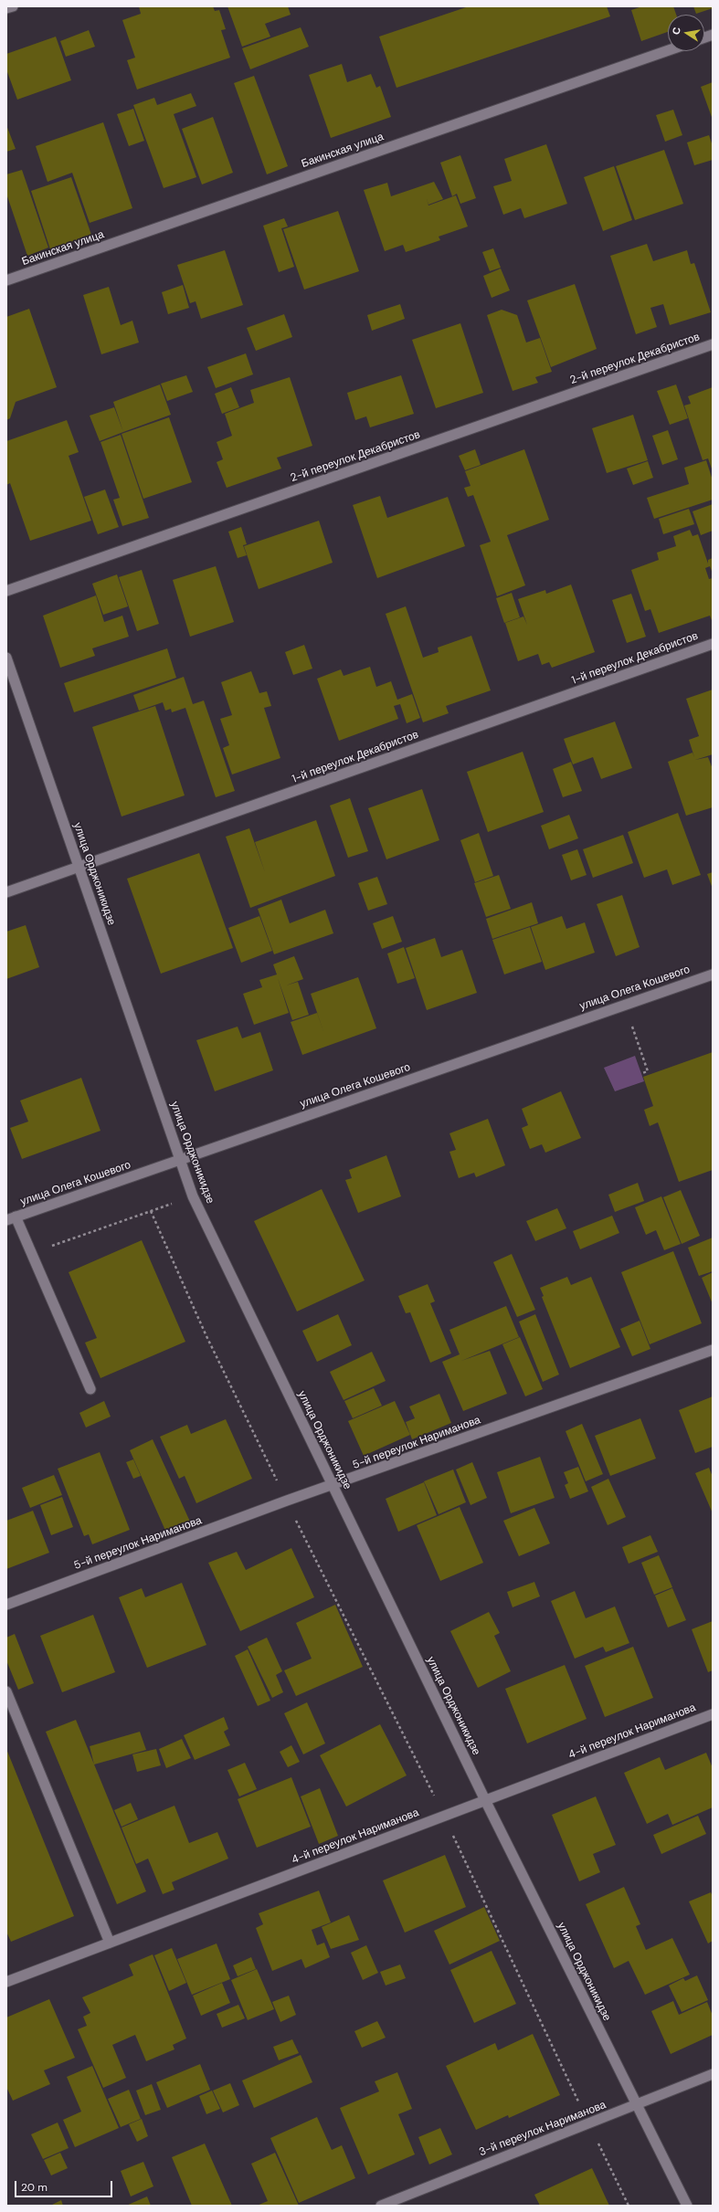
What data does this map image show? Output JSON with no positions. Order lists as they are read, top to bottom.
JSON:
{
  "streets": {
    "street": [
      "Бакинская улица",
      "2-й переулок Декабристов",
      "1-й переулок Декабристов",
      "улица Орджоникидзе",
      "улица Олега Кошевого",
      "5-й переулок Нариманова",
      "4-й переулок Нариманова",
      "3-й переулок Нариманова"
    ]
  },
  "crossings": [
    ["1-й переулок Декабристов", "улица Орджоникидзе"],
    ["улица Орджоникидзе", "улица Олега Кошевого"],
    ["улица Орджоникидзе", "5-й переулок Нариманова"],
    ["улица Орджоникидзе", "4-й переулок Нариманова"],
    ["улица Орджоникидзе", "3-й переулок Нариманова"]
  ],
  "scale_bar": "20 m",
  "north": "left"
}
